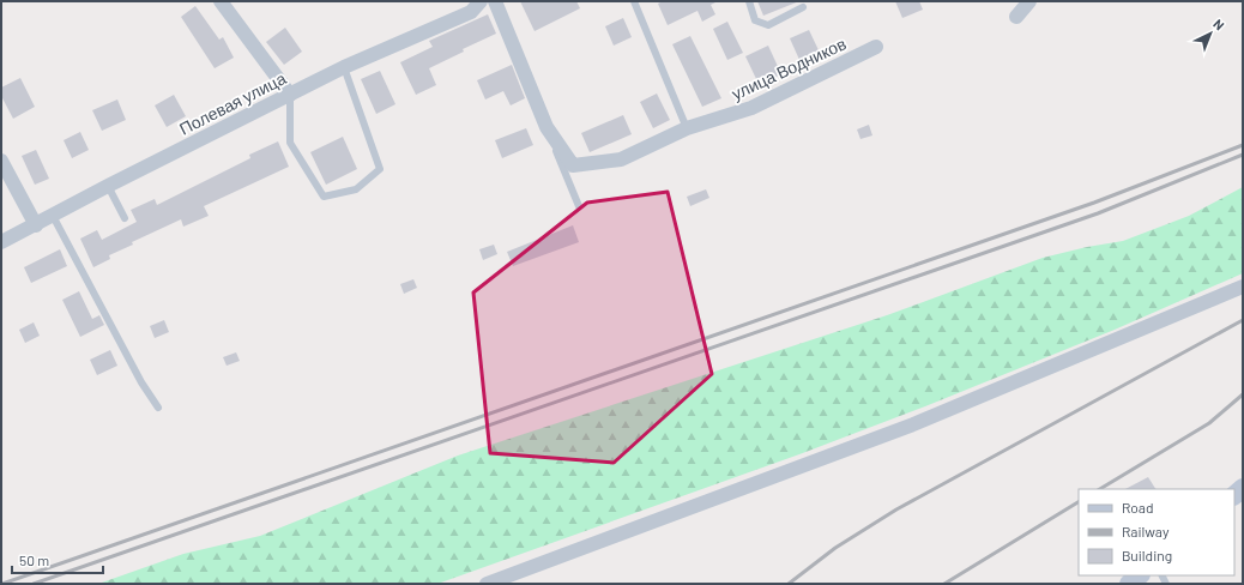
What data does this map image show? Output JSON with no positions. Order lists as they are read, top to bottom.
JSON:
{
  "streets": {
    "street": ["улица Водников", "Полевая улица"]
  },
  "legend": ["Road", "Railway", "Building"],
  "scale_bar": "50 m",
  "north": "top right"
}
